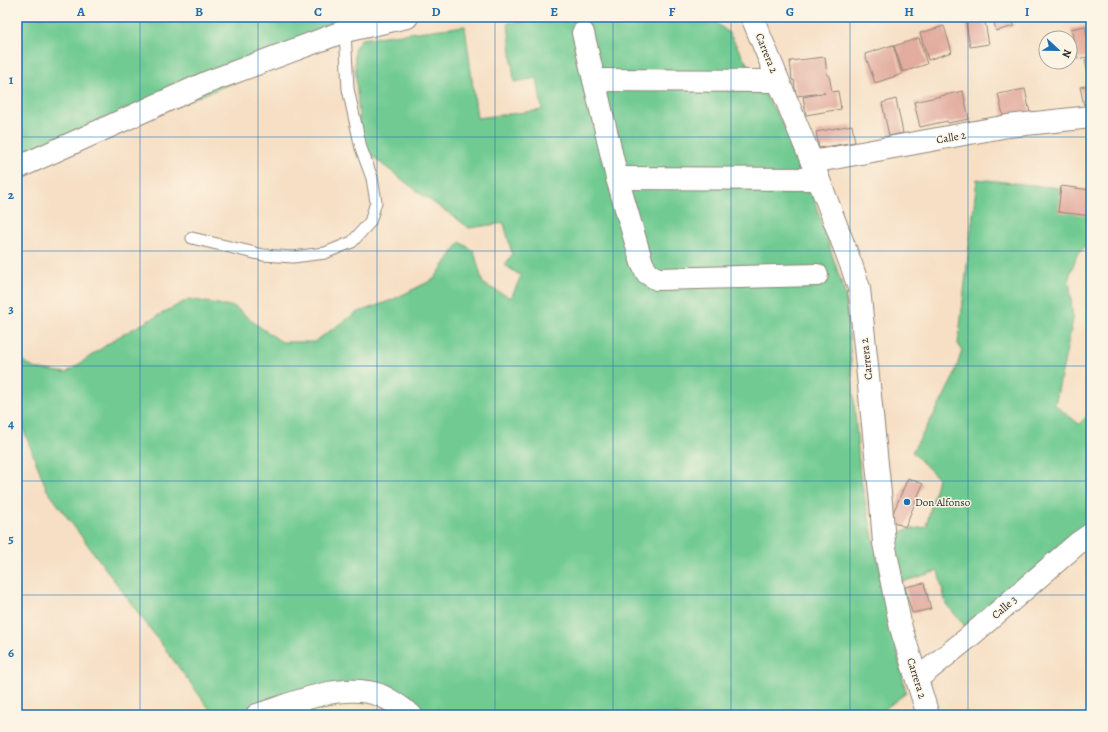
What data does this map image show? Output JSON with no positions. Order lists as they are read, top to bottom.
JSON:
{
  "streets": {
    "street": ["Carrera 2", "Calle 2", "Calle 3"]
  },
  "crossings": [
    ["Carrera 2", "Calle 2"],
    ["Carrera 2", "Calle 3"]
  ],
  "places": ["Don Alfonso"],
  "north": "right",
  "grid": {
    "columns": [
      "A",
      "B",
      "C",
      "D",
      "E",
      "F",
      "G",
      "H",
      "I"
    ],
    "rows": [
      "1",
      "2",
      "3",
      "4",
      "5",
      "6"
    ]
  }
}
